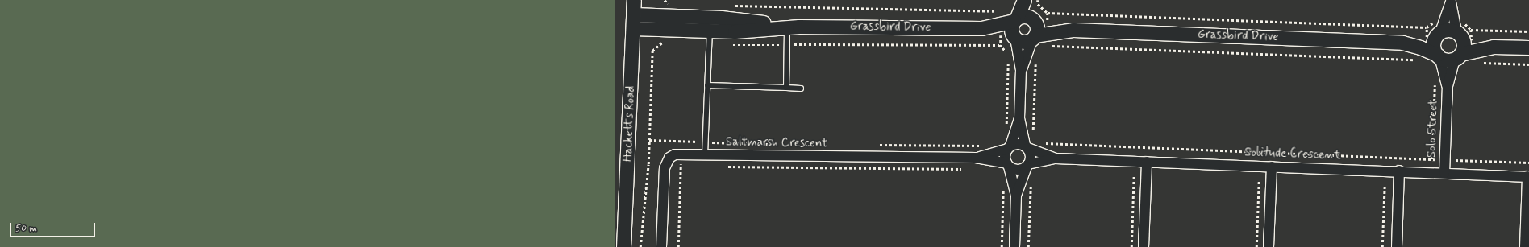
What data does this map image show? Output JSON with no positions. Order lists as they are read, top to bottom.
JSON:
{
  "streets": {
    "street": [
      "Grassbird Drive",
      "Hacketts Road",
      "Solo Street",
      "Saltmarsh Crescent",
      "Solitude Crescent"
    ]
  },
  "crossings": [
    ["Grassbird Drive", "Hacketts Road"],
    ["Grassbird Drive", "Solo Street"],
    ["Solo Street", "Solitude Crescent"]
  ],
  "scale_bar": "50 m"
}
